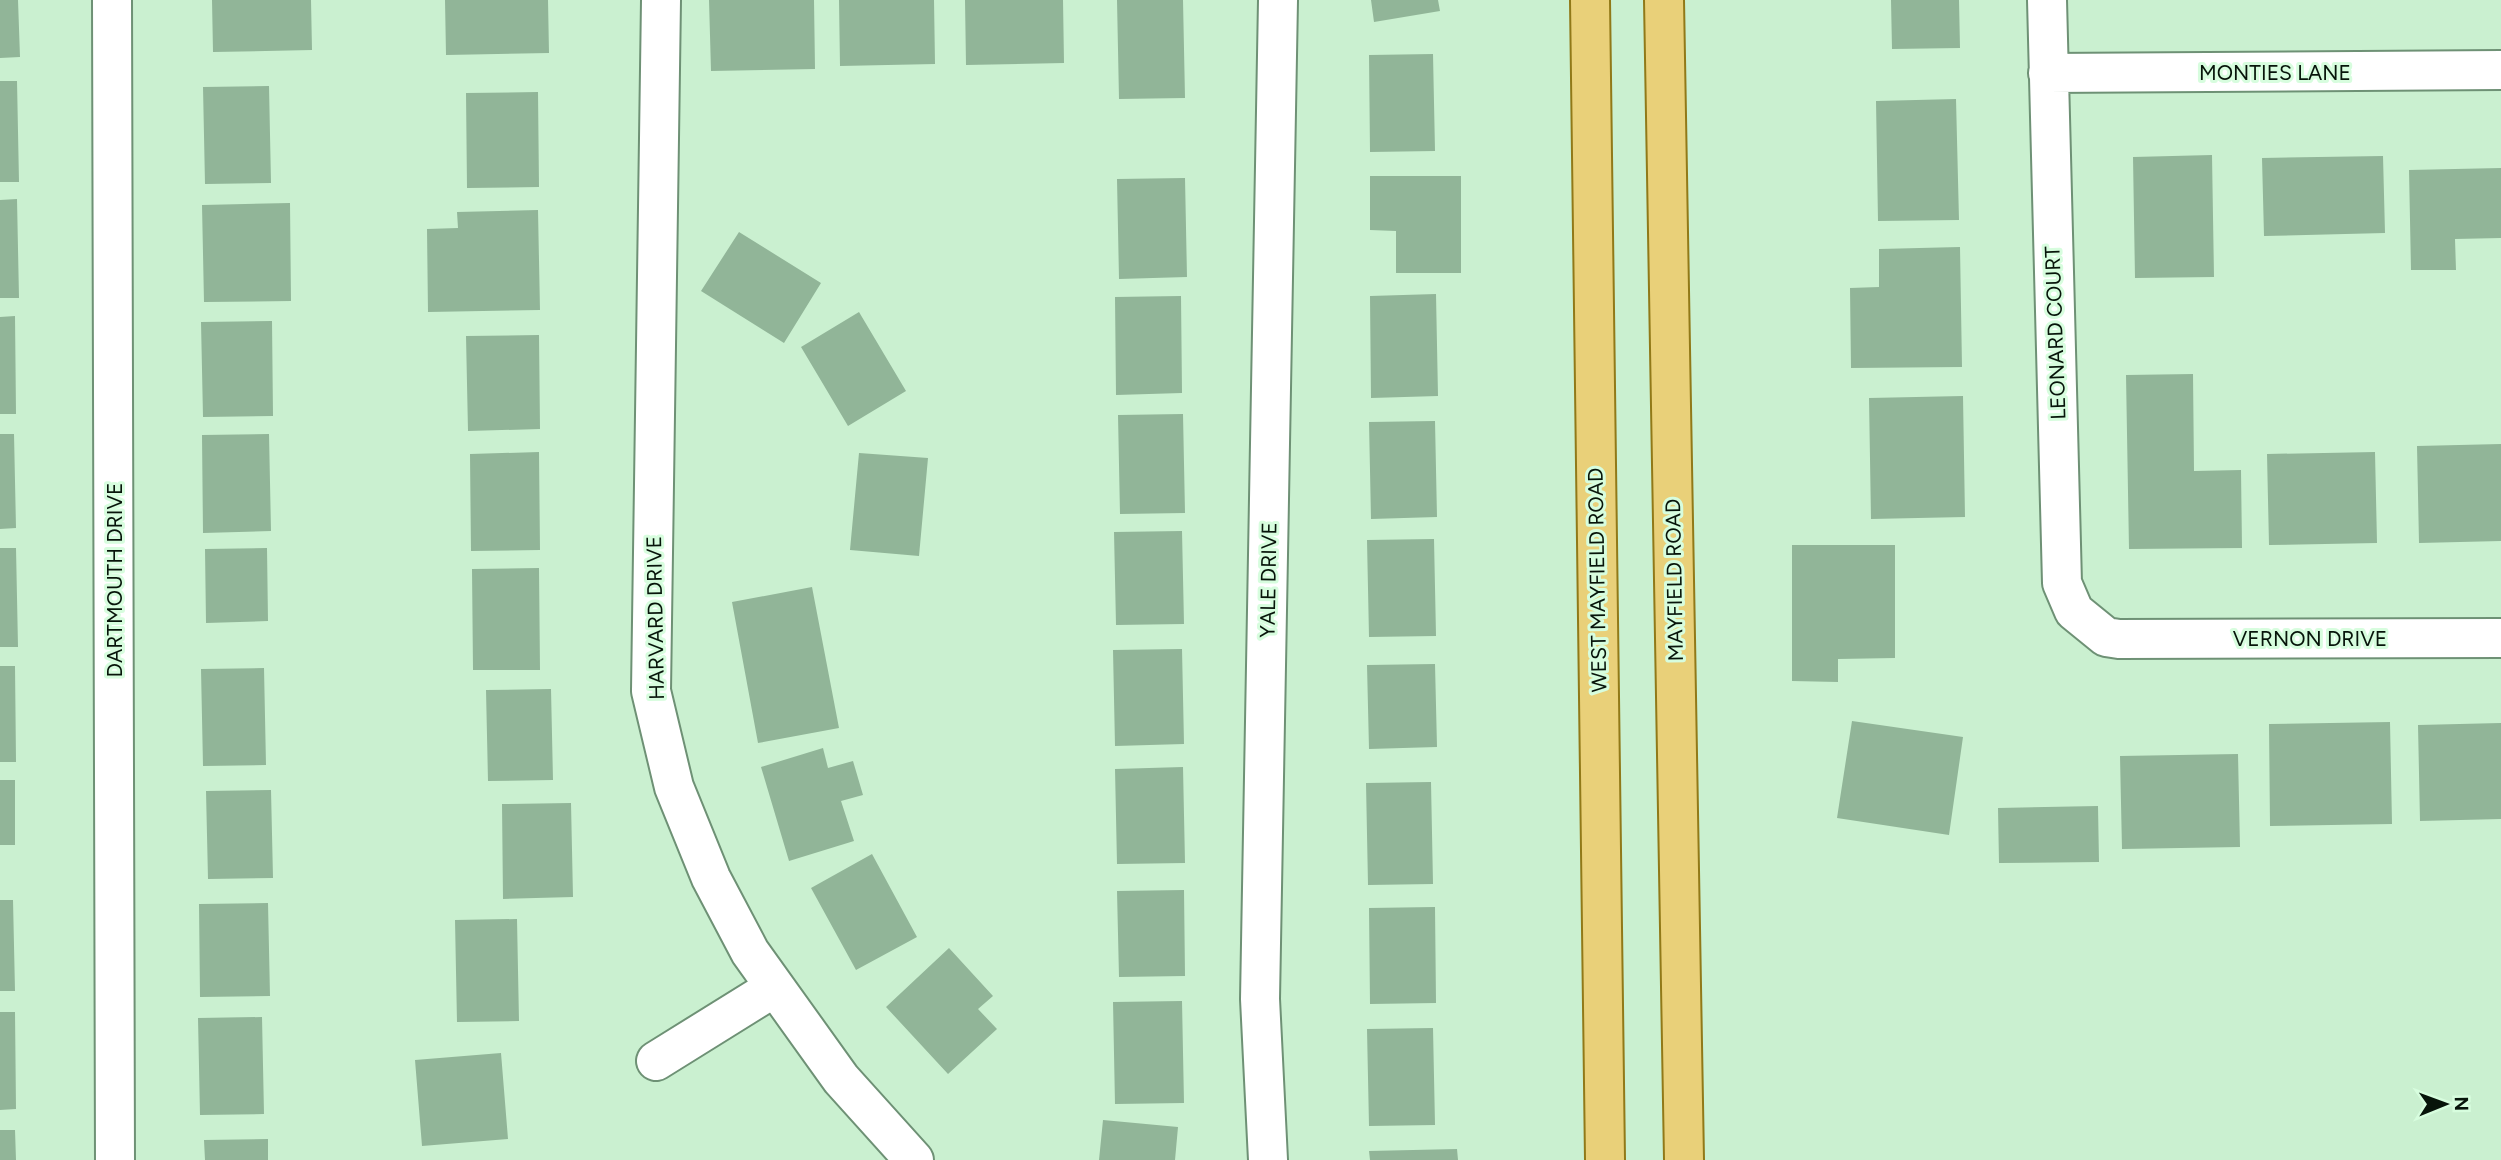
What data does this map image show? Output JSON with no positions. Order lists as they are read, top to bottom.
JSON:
{
  "streets": {
    "main road": ["WEST MAYFIELD ROAD", "MAYFIELD ROAD"],
    "street": [
      "MONTIES LANE",
      "LEONARD COURT",
      "DARTMOUTH DRIVE",
      "YALE DRIVE",
      "HARVARD DRIVE",
      "VERNON DRIVE"
    ]
  },
  "crossings": [
    ["MONTIES LANE", "LEONARD COURT"],
    ["LEONARD COURT", "VERNON DRIVE"]
  ],
  "north": "right"
}
